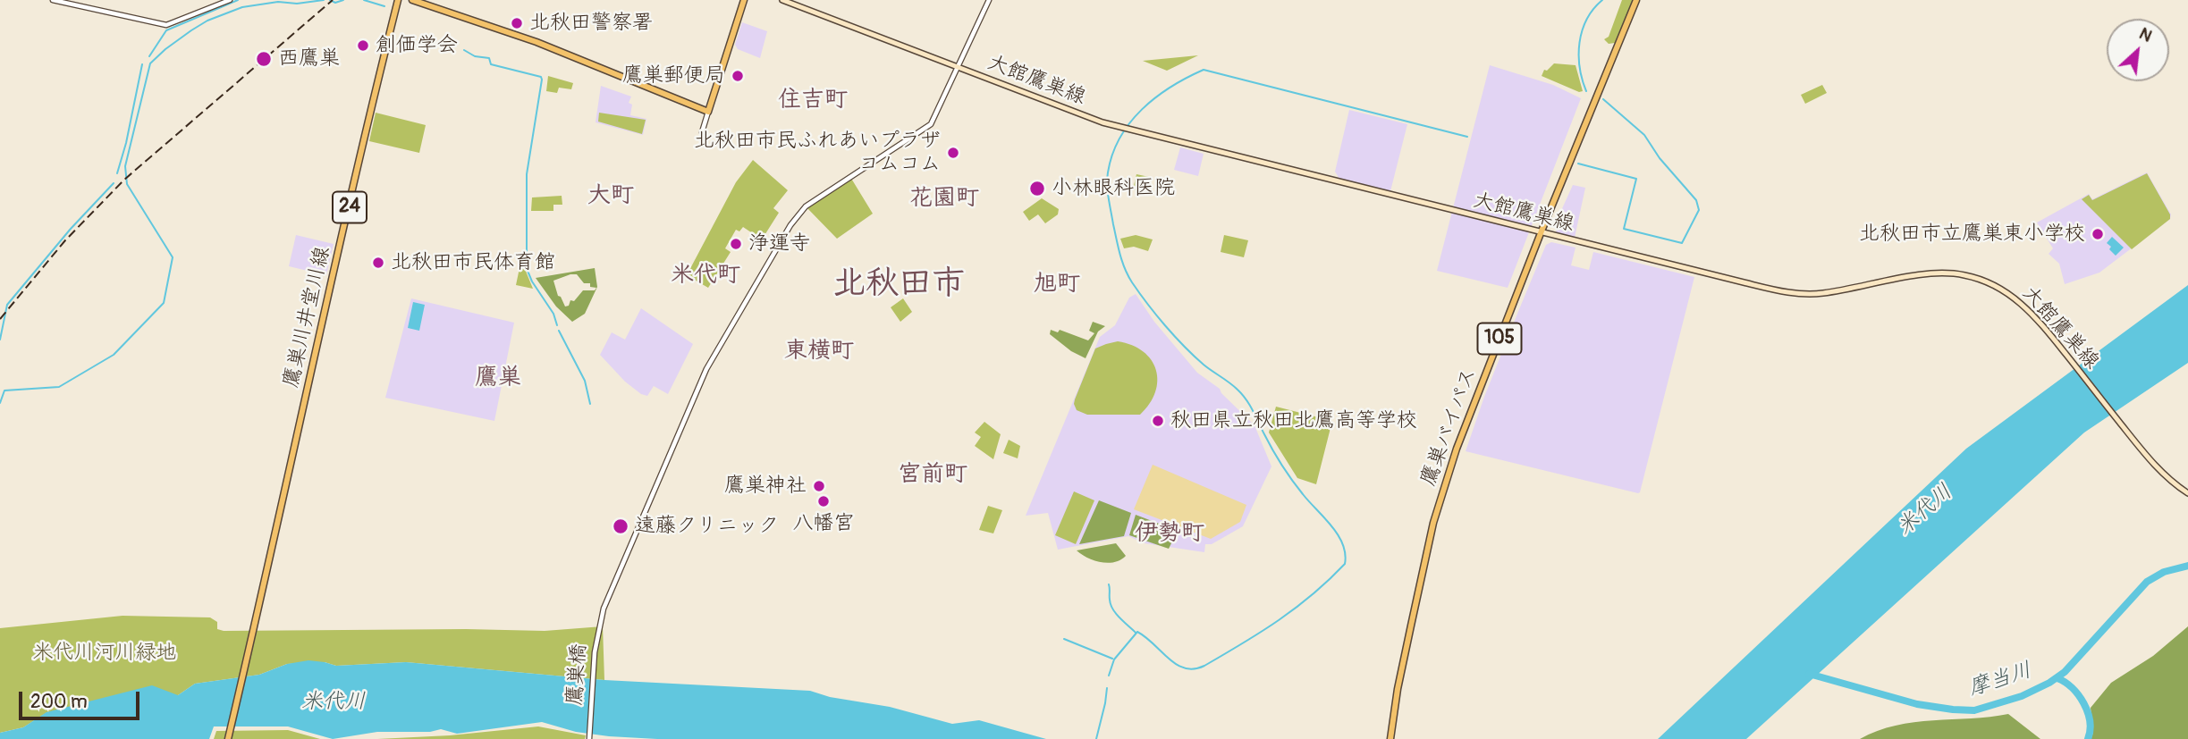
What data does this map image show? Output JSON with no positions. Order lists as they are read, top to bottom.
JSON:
{
  "streets": {
    "main road": [
      "大館鷹巣線",
      "24",
      "鷹巣川井堂川線",
      "105",
      "鷹巣バイパス"
    ],
    "street": ["鷹巣橋"]
  },
  "crossings": [
    ["大館鷹巣線", "鷹巣バイパス"],
    ["大館鷹巣線", "鷹巣橋"]
  ],
  "districts": [
    "住吉町",
    "大町",
    "花園町",
    "米代町",
    "旭町",
    "北秋田市",
    "東横町",
    "鷹巣",
    "宮前町",
    "伊勢町"
  ],
  "water": ["米代川", "摩当川"],
  "parks": ["米代川河川緑地"],
  "places": [
    "北秋田警察署",
    "創価学会",
    "西鷹巣",
    "鷹巣郵便局",
    "北秋田市民ふれあいプラザ コムコム",
    "小林眼科医院",
    "北秋田市立鷹巣東小学校",
    "浄運寺",
    "北秋田市民体育館",
    "秋田県立秋田北鷹高等学校",
    "鷹巣神社",
    "八幡宮",
    "遠藤クリニック"
  ],
  "scale_bar": "200 m",
  "north": "top right"
}
